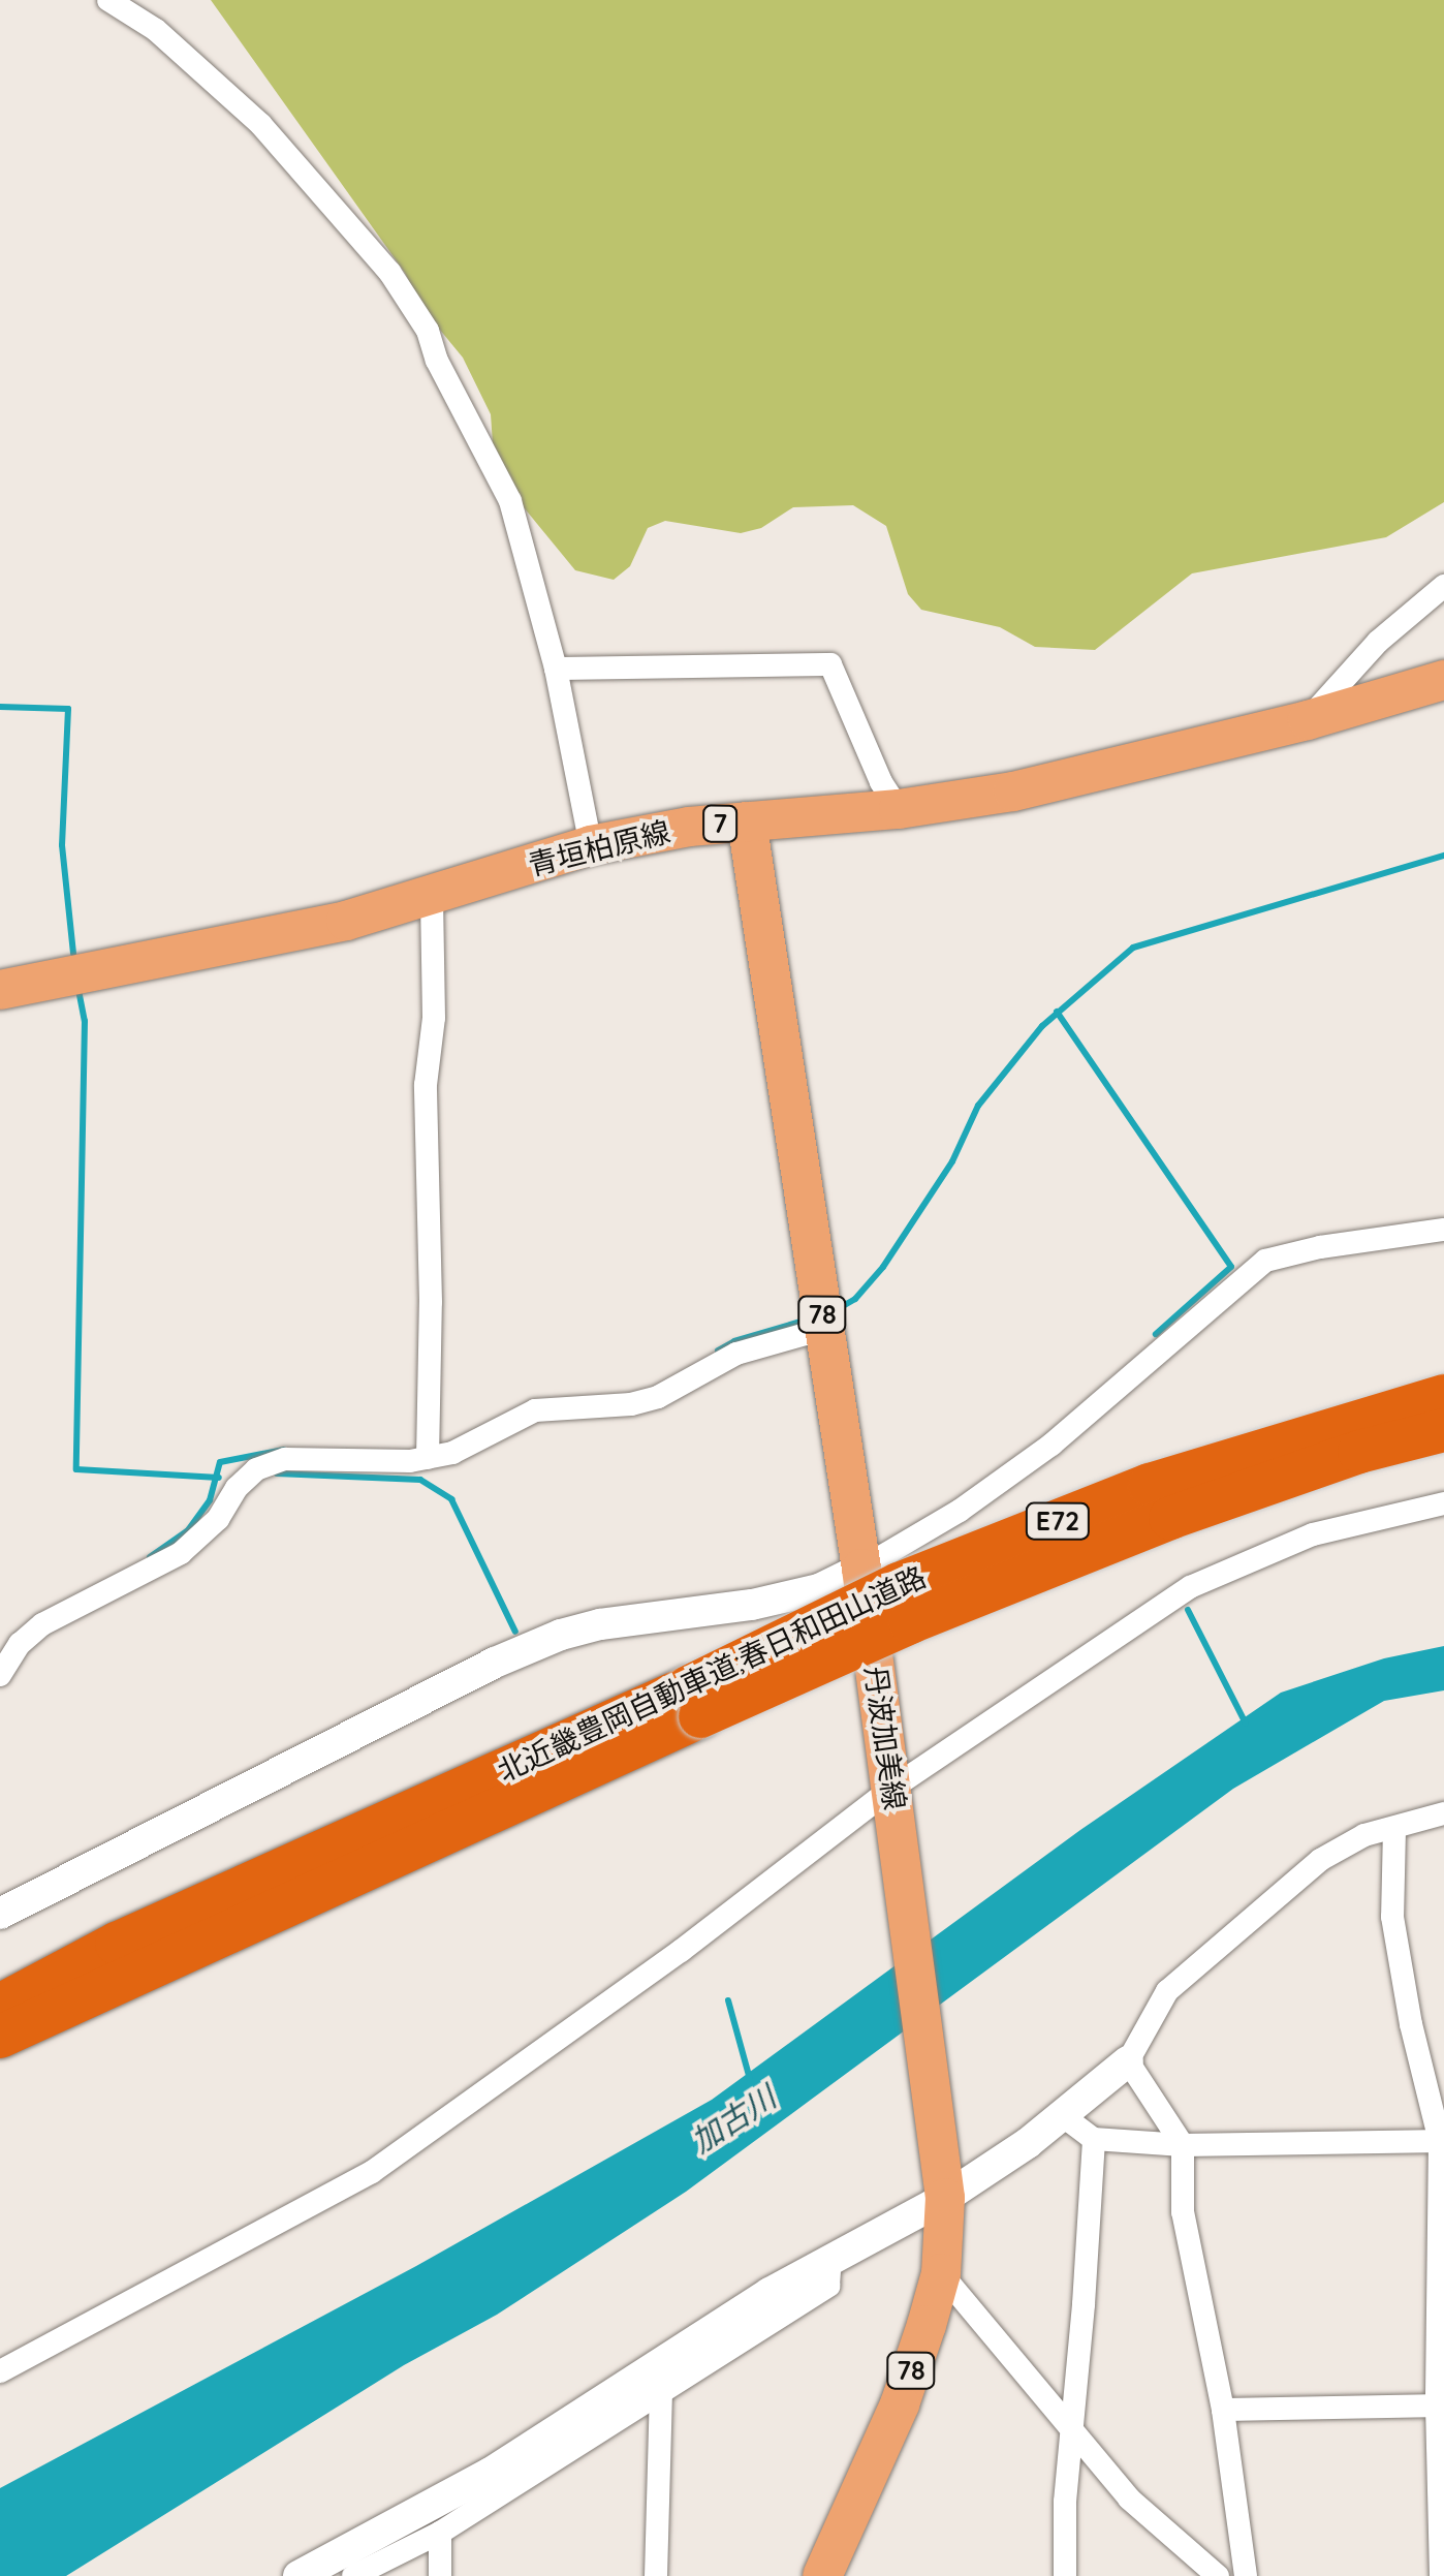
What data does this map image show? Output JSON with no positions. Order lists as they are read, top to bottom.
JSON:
{
  "streets": {
    "highway": ["E72", "北近畿豊岡自動車道;春日和田山道路"],
    "main road": [
      "7",
      "青垣柏原線",
      "78",
      "丹波加美線"
    ]
  },
  "crossings": [
    ["青垣柏原線", "丹波加美線"]
  ],
  "water": ["加古川"]
}
